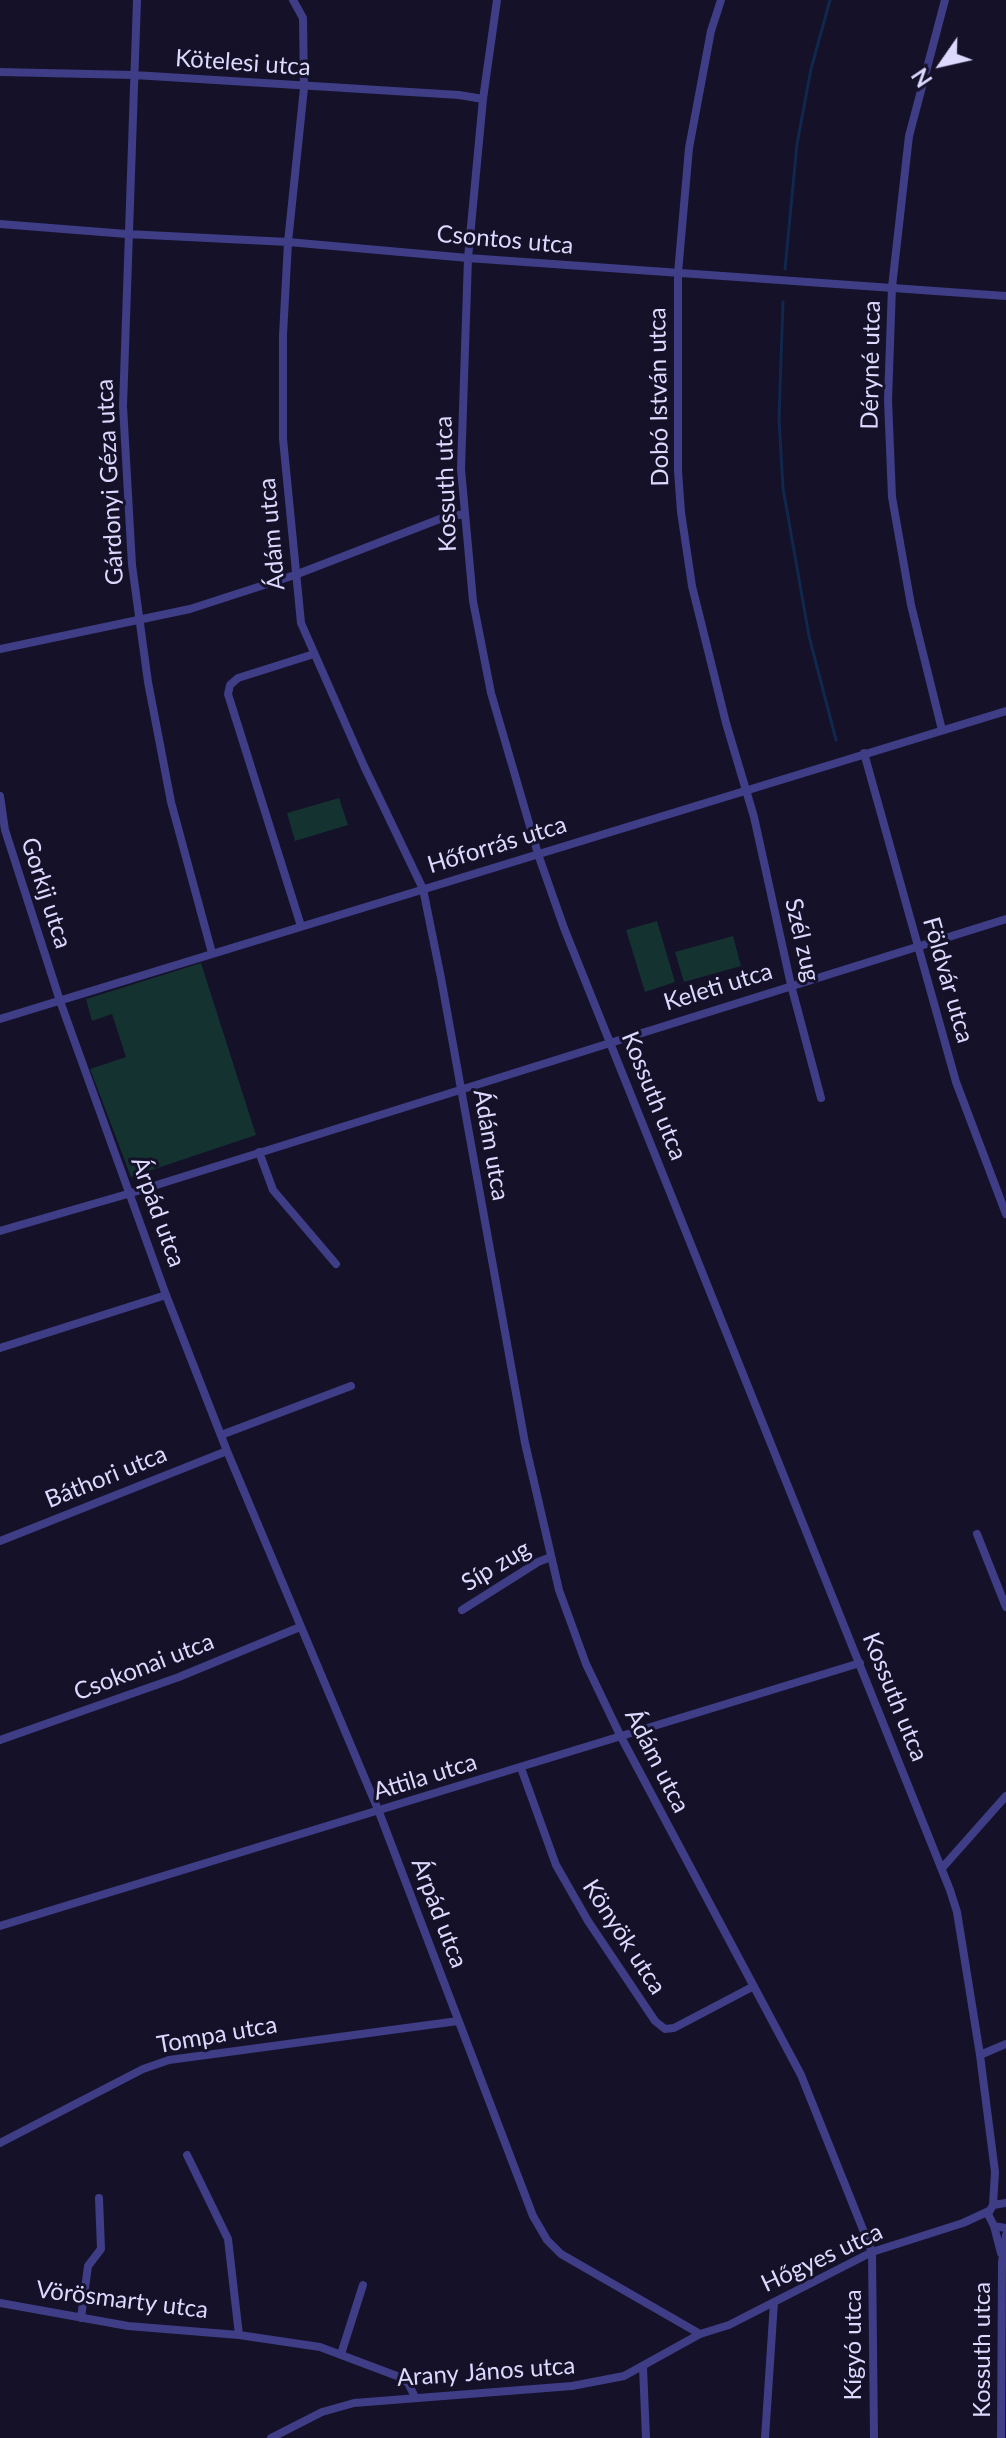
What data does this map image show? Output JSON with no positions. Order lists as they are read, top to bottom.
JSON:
{
  "streets": {
    "street": [
      "Kötelesi utca",
      "Csontos utca",
      "Déryné utca",
      "Dobó István utca",
      "Gárdonyi Géza utca",
      "Kossuth utca",
      "Ádám utca",
      "Hőforrás utca",
      "Gorkij utca",
      "Szél zug",
      "Földvár utca",
      "Keleti utca",
      "Árpád utca",
      "Báthori utca",
      "Síp zug",
      "Csokonai utca",
      "Attila utca",
      "Könyök utca",
      "Tompa utca",
      "Hőgyes utca",
      "Vörösmarty utca",
      "Kígyó utca",
      "Arany János utca"
    ]
  },
  "crossings": [
    ["Kötelesi utca", "Gárdonyi Géza utca"],
    ["Kötelesi utca", "Kossuth utca"],
    ["Kötelesi utca", "Ádám utca"],
    ["Csontos utca", "Déryné utca"],
    ["Csontos utca", "Dobó István utca"],
    ["Csontos utca", "Gárdonyi Géza utca"],
    ["Csontos utca", "Kossuth utca"],
    ["Csontos utca", "Ádám utca"],
    ["Déryné utca", "Hőforrás utca"],
    ["Dobó István utca", "Hőforrás utca"],
    ["Dobó István utca", "Szél zug"],
    ["Gárdonyi Géza utca", "Hőforrás utca"],
    ["Kossuth utca", "Hőforrás utca"],
    ["Kossuth utca", "Keleti utca"],
    ["Kossuth utca", "Attila utca"],
    ["Kossuth utca", "Hőgyes utca"],
    ["Ádám utca", "Hőforrás utca"],
    ["Ádám utca", "Keleti utca"],
    ["Ádám utca", "Síp zug"],
    ["Ádám utca", "Attila utca"],
    ["Ádám utca", "Könyök utca"],
    ["Ádám utca", "Hőgyes utca"],
    ["Ádám utca", "Kígyó utca"],
    ["Hőforrás utca", "Gorkij utca"],
    ["Hőforrás utca", "Szél zug"],
    ["Hőforrás utca", "Földvár utca"],
    ["Hőforrás utca", "Árpád utca"],
    ["Gorkij utca", "Árpád utca"],
    ["Szél zug", "Keleti utca"],
    ["Földvár utca", "Keleti utca"],
    ["Keleti utca", "Árpád utca"],
    ["Árpád utca", "Báthori utca"],
    ["Árpád utca", "Csokonai utca"],
    ["Árpád utca", "Attila utca"],
    ["Árpád utca", "Tompa utca"],
    ["Árpád utca", "Hőgyes utca"],
    ["Árpád utca", "Arany János utca"],
    ["Attila utca", "Könyök utca"],
    ["Hőgyes utca", "Kígyó utca"],
    ["Hőgyes utca", "Arany János utca"],
    ["Vörösmarty utca", "Arany János utca"]
  ],
  "north": "bottom left"
}
